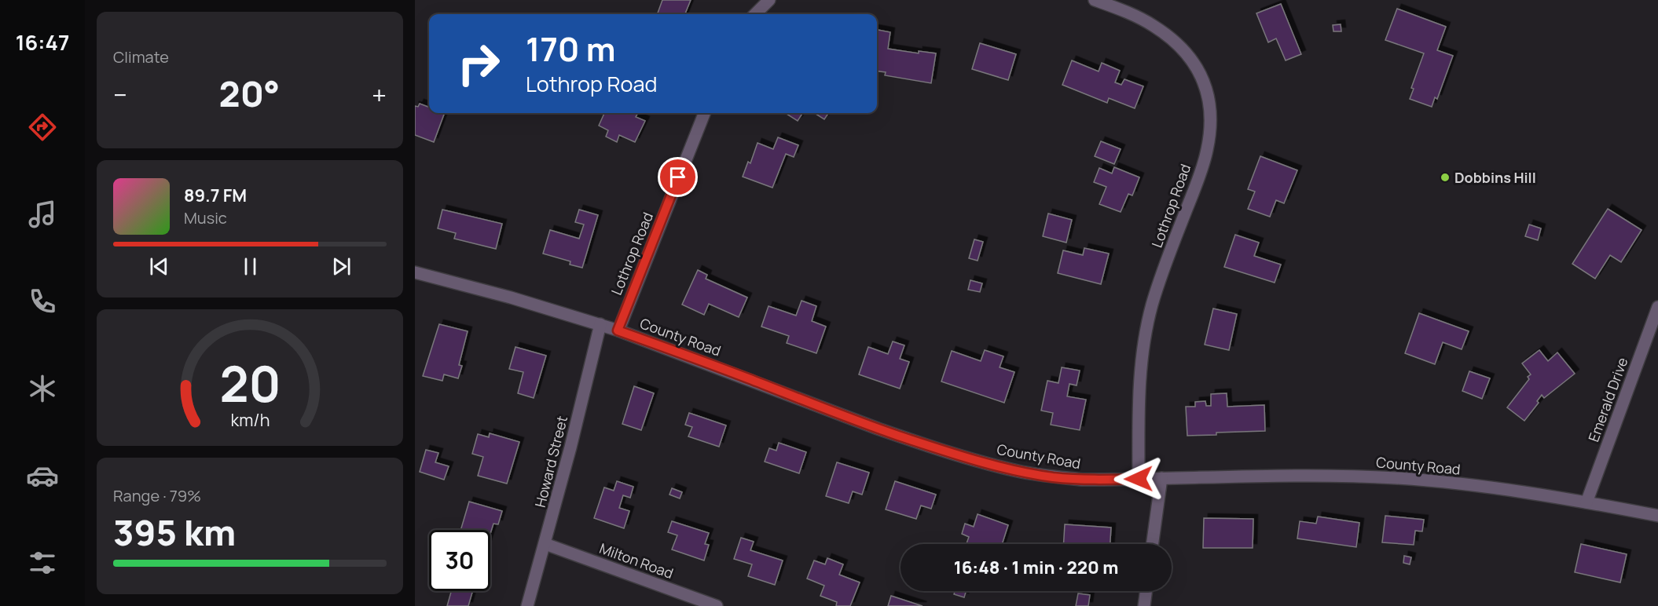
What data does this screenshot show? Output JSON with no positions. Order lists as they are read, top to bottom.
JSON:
{
  "streets": {
    "street": [
      "Lothrop Road",
      "County Road",
      "Emerald Drive",
      "Howard Street",
      "Milton Road"
    ]
  },
  "crossings": [
    ["Lothrop Road", "County Road"],
    ["County Road", "Emerald Drive"],
    ["County Road", "Howard Street"],
    ["Howard Street", "Milton Road"]
  ],
  "places": ["Dobbins Hill"],
  "page": {
    "tabs": "16:47",
    "tile": [
      "Climate",
      ["Range · 79%", "395 km"]
    ],
    "turn": ["170 m", "Lothrop Road"],
    "heat": ["−", "20°", "+"],
    "song": ["89.7 FM", "Music"],
    "limit": "30",
    "trip": "16:48 · 1 min · 220 m",
    "gauge": ["20", "km/h"]
  }
}
